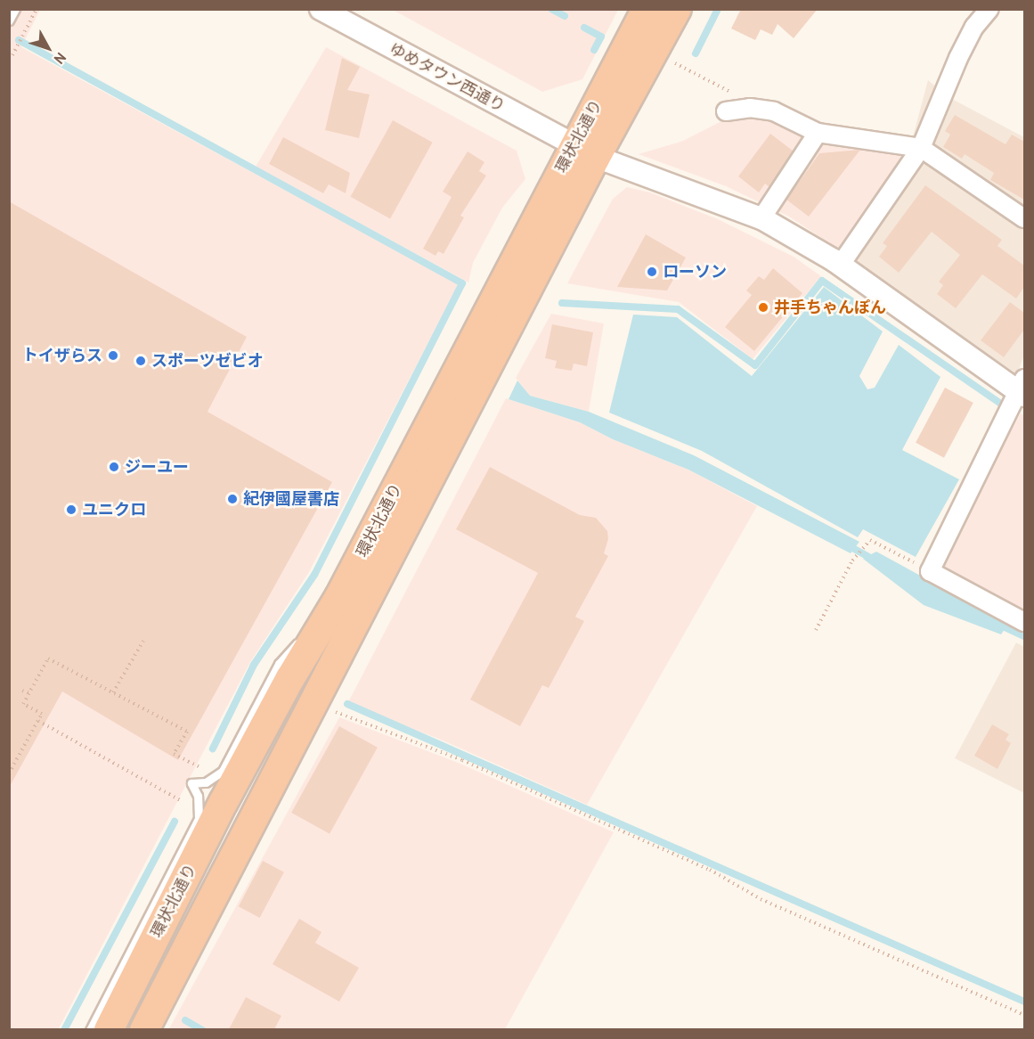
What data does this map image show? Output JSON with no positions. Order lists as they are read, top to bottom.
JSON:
{
  "streets": {
    "highway": ["環状北通り"],
    "street": ["ゆめタウン西通り"]
  },
  "crossings": [
    ["ゆめタウン西通り", "環状北通り"]
  ],
  "places": [
    "ローソン",
    "井手ちゃんぽん",
    "トイザらス",
    "スポーツゼビオ",
    "ジーユー",
    "紀伊國屋書店",
    "ユニクロ"
  ],
  "north": "bottom right"
}
